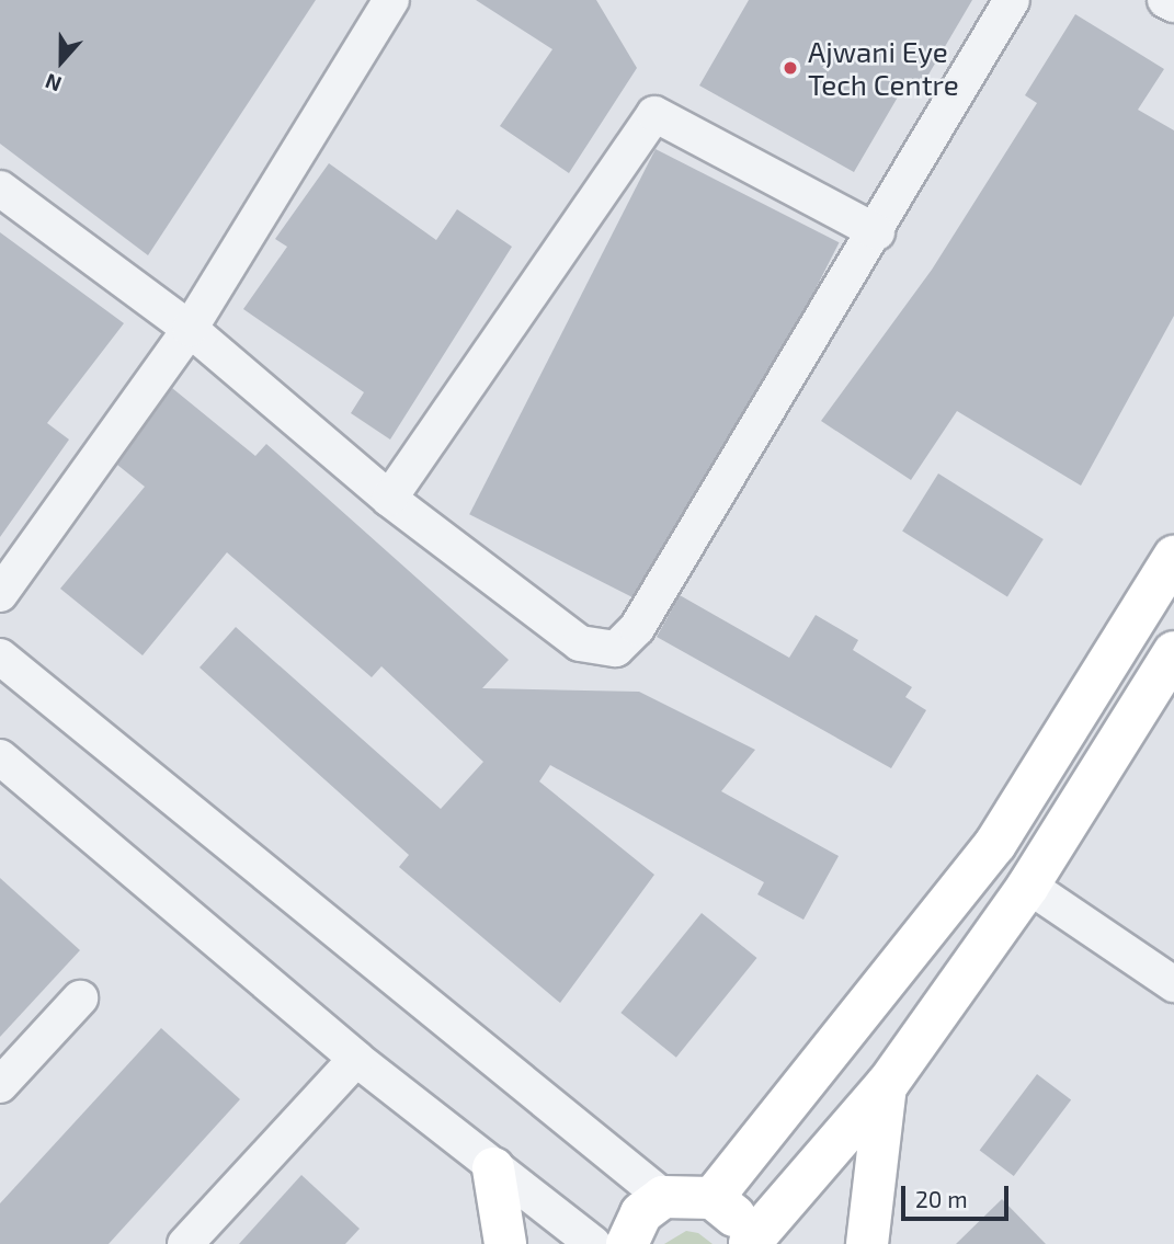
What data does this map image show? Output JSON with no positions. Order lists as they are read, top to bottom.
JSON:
{
  "places": ["Ajwani Eye Tech Centre"],
  "scale_bar": "20 m",
  "north": "bottom"
}
